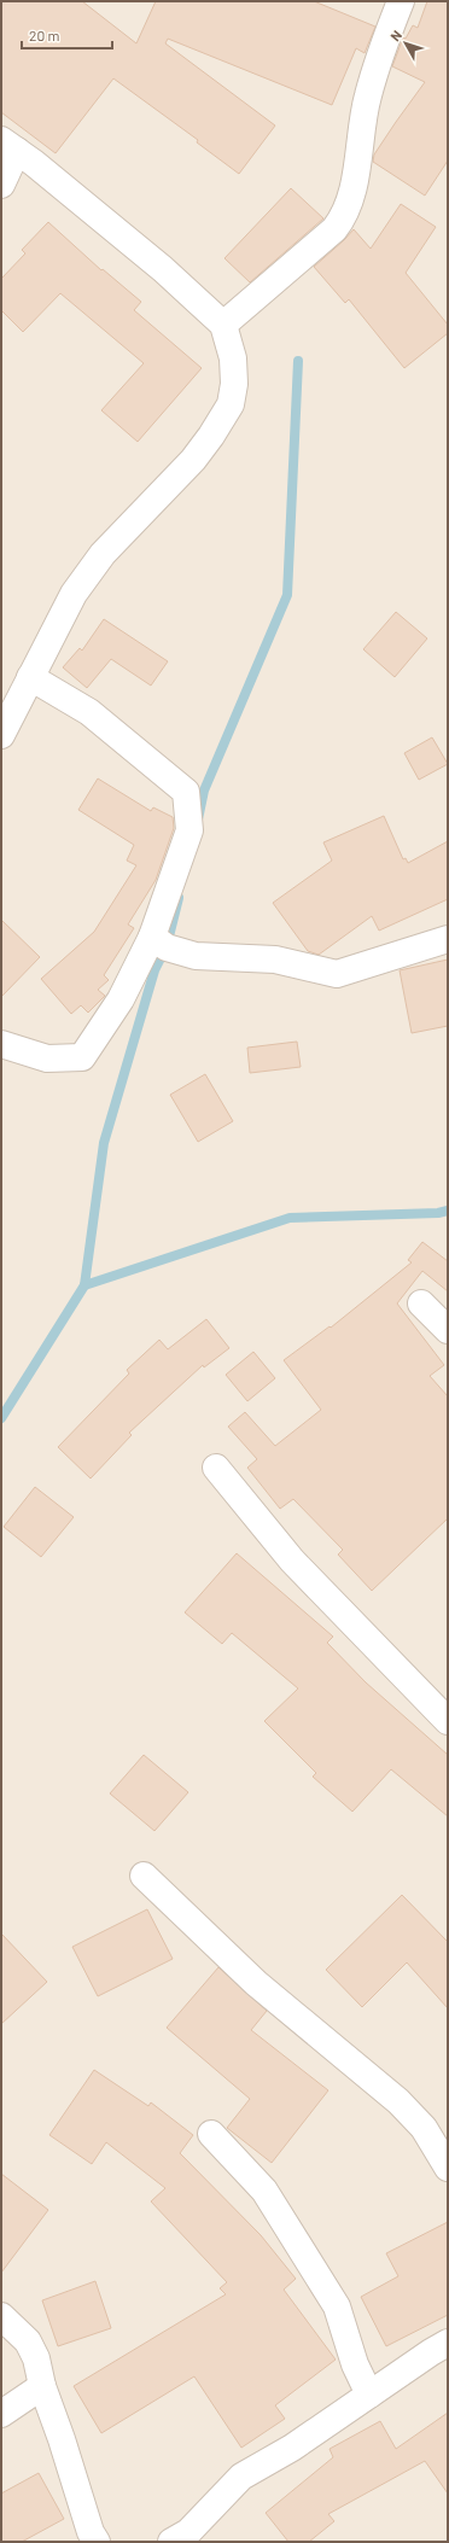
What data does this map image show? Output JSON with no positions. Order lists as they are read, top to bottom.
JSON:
{
  "scale_bar": "20 m",
  "north": "top left"
}
